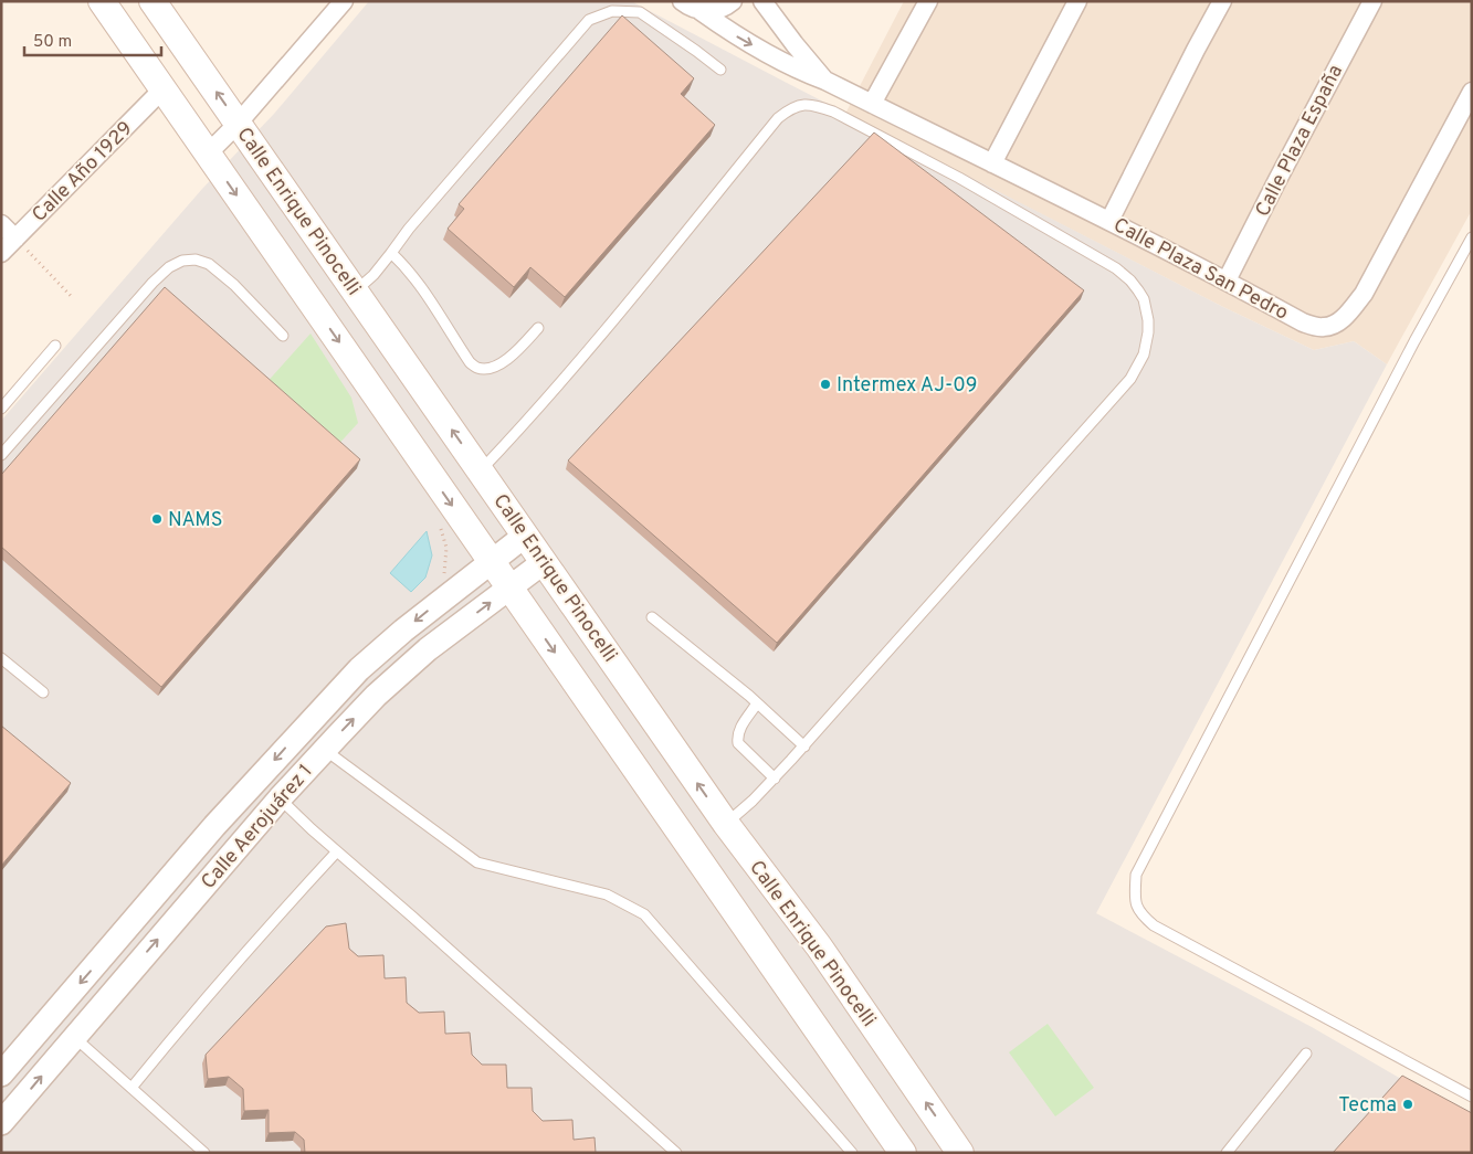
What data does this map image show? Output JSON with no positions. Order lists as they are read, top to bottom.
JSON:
{
  "streets": {
    "main road": ["Calle Enrique Pinocelli"],
    "street": [
      "Calle Plaza España",
      "Calle Año 1929",
      "Calle Plaza San Pedro",
      "Calle Aerojuárez 1"
    ]
  },
  "crossings": [
    ["Calle Plaza España", "Calle Plaza San Pedro"],
    ["Calle Enrique Pinocelli", "Calle Aerojuárez 1"]
  ],
  "places": ["Intermex AJ-09", "NAMS", "Tecma"],
  "scale_bar": "50 m"
}
